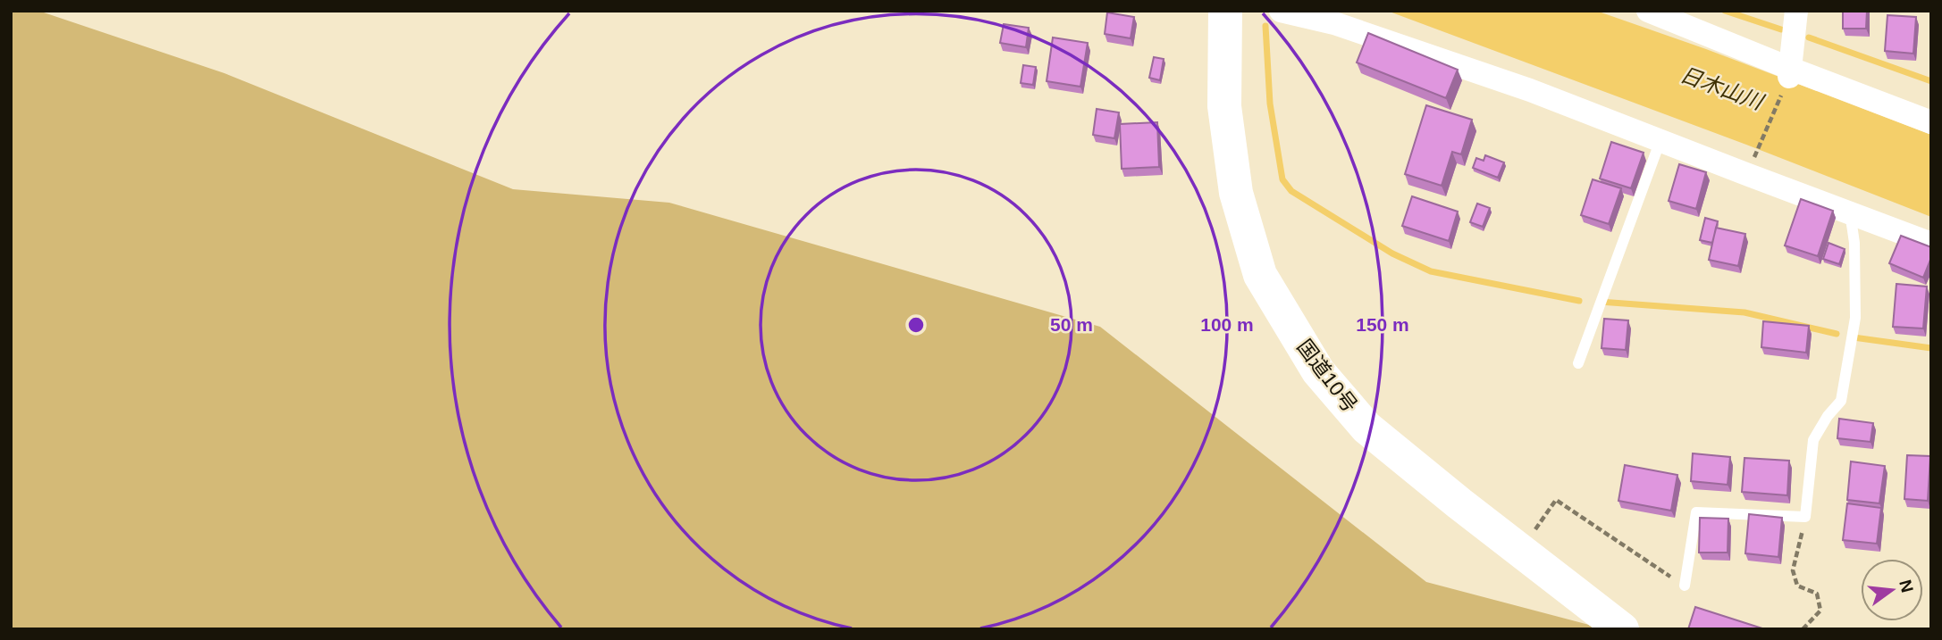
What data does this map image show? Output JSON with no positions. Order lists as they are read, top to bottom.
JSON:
{
  "streets": {
    "highway": ["国道10号"]
  },
  "water": ["日木山川"],
  "north": "right",
  "rings": ["50 m", "100 m", "150 m"]
}
